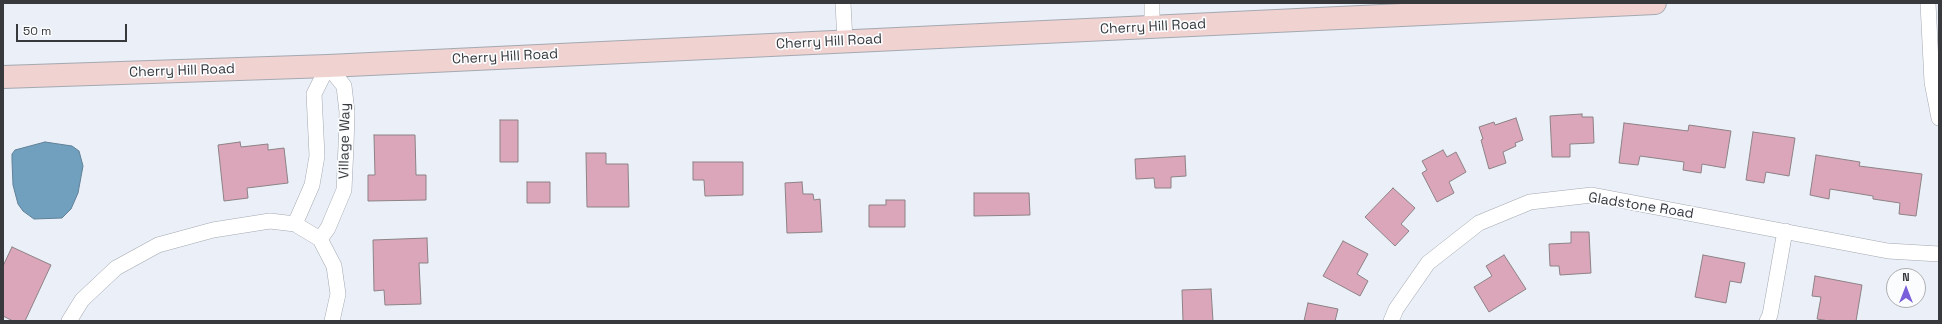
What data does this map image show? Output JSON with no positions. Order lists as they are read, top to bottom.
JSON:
{
  "streets": {
    "main road": ["Cherry Hill Road"],
    "street": ["Village Way", "Gladstone Road"]
  },
  "crossings": [
    ["Cherry Hill Road", "Village Way"]
  ],
  "scale_bar": "50 m",
  "north": "top"
}
